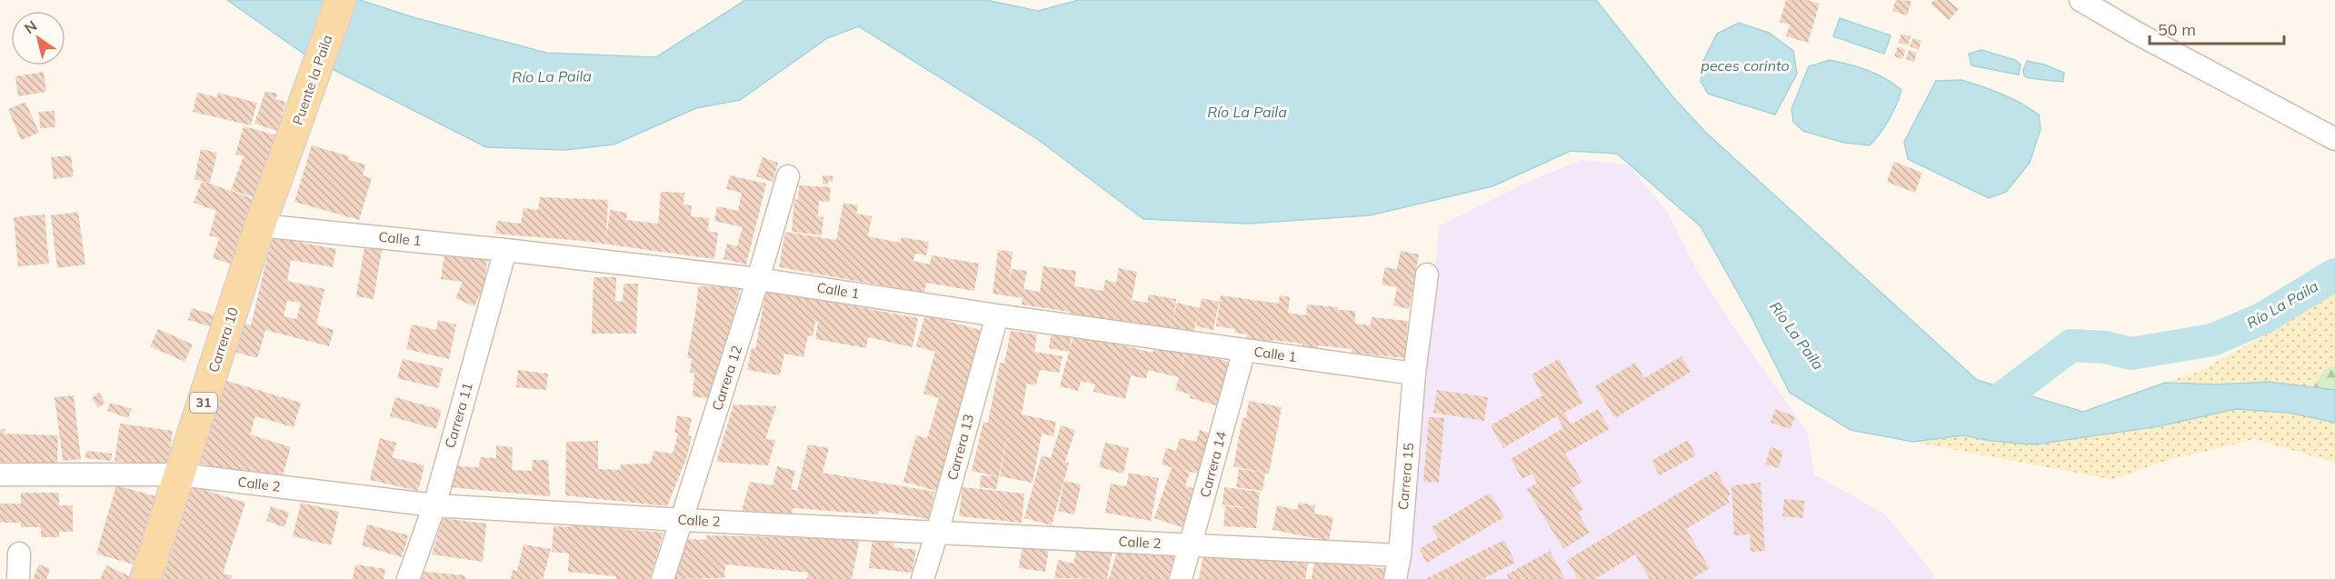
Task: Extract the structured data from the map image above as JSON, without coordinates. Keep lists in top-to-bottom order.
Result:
{
  "streets": {
    "main road": ["Puente la Paila", "Carrera 10", "31"],
    "street": [
      "Calle 1",
      "Carrera 12",
      "Carrera 11",
      "Carrera 13",
      "Carrera 14",
      "Carrera 15",
      "Calle 2"
    ]
  },
  "crossings": [
    ["Puente la Paila", "Calle 1"],
    ["Puente la Paila", "Carrera 10"],
    ["Calle 1", "Carrera 10"],
    ["Calle 1", "Carrera 12"],
    ["Calle 1", "Carrera 11"],
    ["Calle 1", "Carrera 13"],
    ["Calle 1", "Carrera 14"],
    ["Calle 1", "Carrera 15"],
    ["Carrera 10", "Calle 2"],
    ["Carrera 12", "Calle 2"],
    ["Carrera 11", "Calle 2"],
    ["Carrera 13", "Calle 2"],
    ["Carrera 14", "Calle 2"],
    ["Carrera 15", "Calle 2"]
  ],
  "water": ["peces corinto", "Río La Paila"],
  "scale_bar": "50 m",
  "north": "top left"
}
